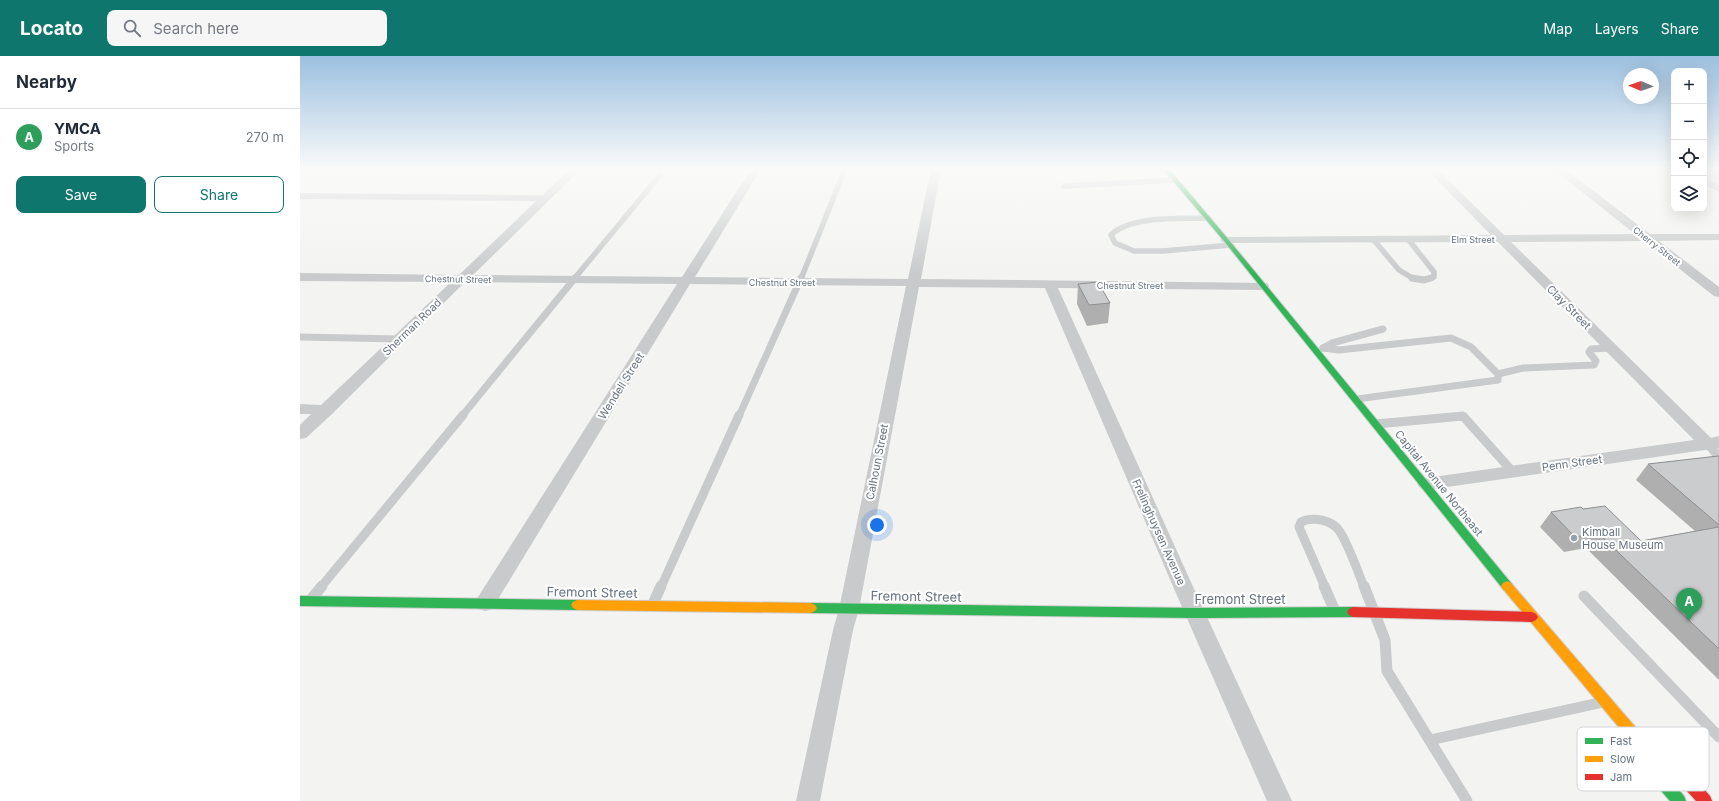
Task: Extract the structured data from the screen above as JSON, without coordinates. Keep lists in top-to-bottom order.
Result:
{
  "streets": {
    "main road": ["Capital Avenue Northeast", "Fremont Street"],
    "street": [
      "Elm Street",
      "Cherry Street",
      "Chestnut Street",
      "Clay Street",
      "Sherman Road",
      "Wendell Street",
      "Calhoun Street",
      "Penn Street",
      "Frelinghuysen Avenue"
    ]
  },
  "crossings": [
    ["Elm Street", "Cherry Street"],
    ["Elm Street", "Clay Street"],
    ["Elm Street", "Capital Avenue Northeast"],
    ["Chestnut Street", "Sherman Road"],
    ["Chestnut Street", "Wendell Street"],
    ["Chestnut Street", "Calhoun Street"],
    ["Chestnut Street", "Capital Avenue Northeast"],
    ["Chestnut Street", "Frelinghuysen Avenue"],
    ["Clay Street", "Penn Street"],
    ["Wendell Street", "Fremont Street"],
    ["Calhoun Street", "Fremont Street"],
    ["Penn Street", "Capital Avenue Northeast"],
    ["Capital Avenue Northeast", "Fremont Street"],
    ["Frelinghuysen Avenue", "Fremont Street"]
  ],
  "places": ["Kimball House Museum"],
  "legend": ["Fast", "Slow", "Jam"],
  "north": "left",
  "page": {
    "header": "Locato",
    "search": "Search here",
    "nav": ["Map", "Layers", "Share"],
    "heading": "Nearby",
    "map_buttons": ["+", "−"],
    "list": [
      {
        "mark": "A",
        "name": "YMCA",
        "note": "Sports",
        "value": "270 m"
      }
    ],
    "buttons": ["Save", "Share"],
    "pins": "A"
  }
}
